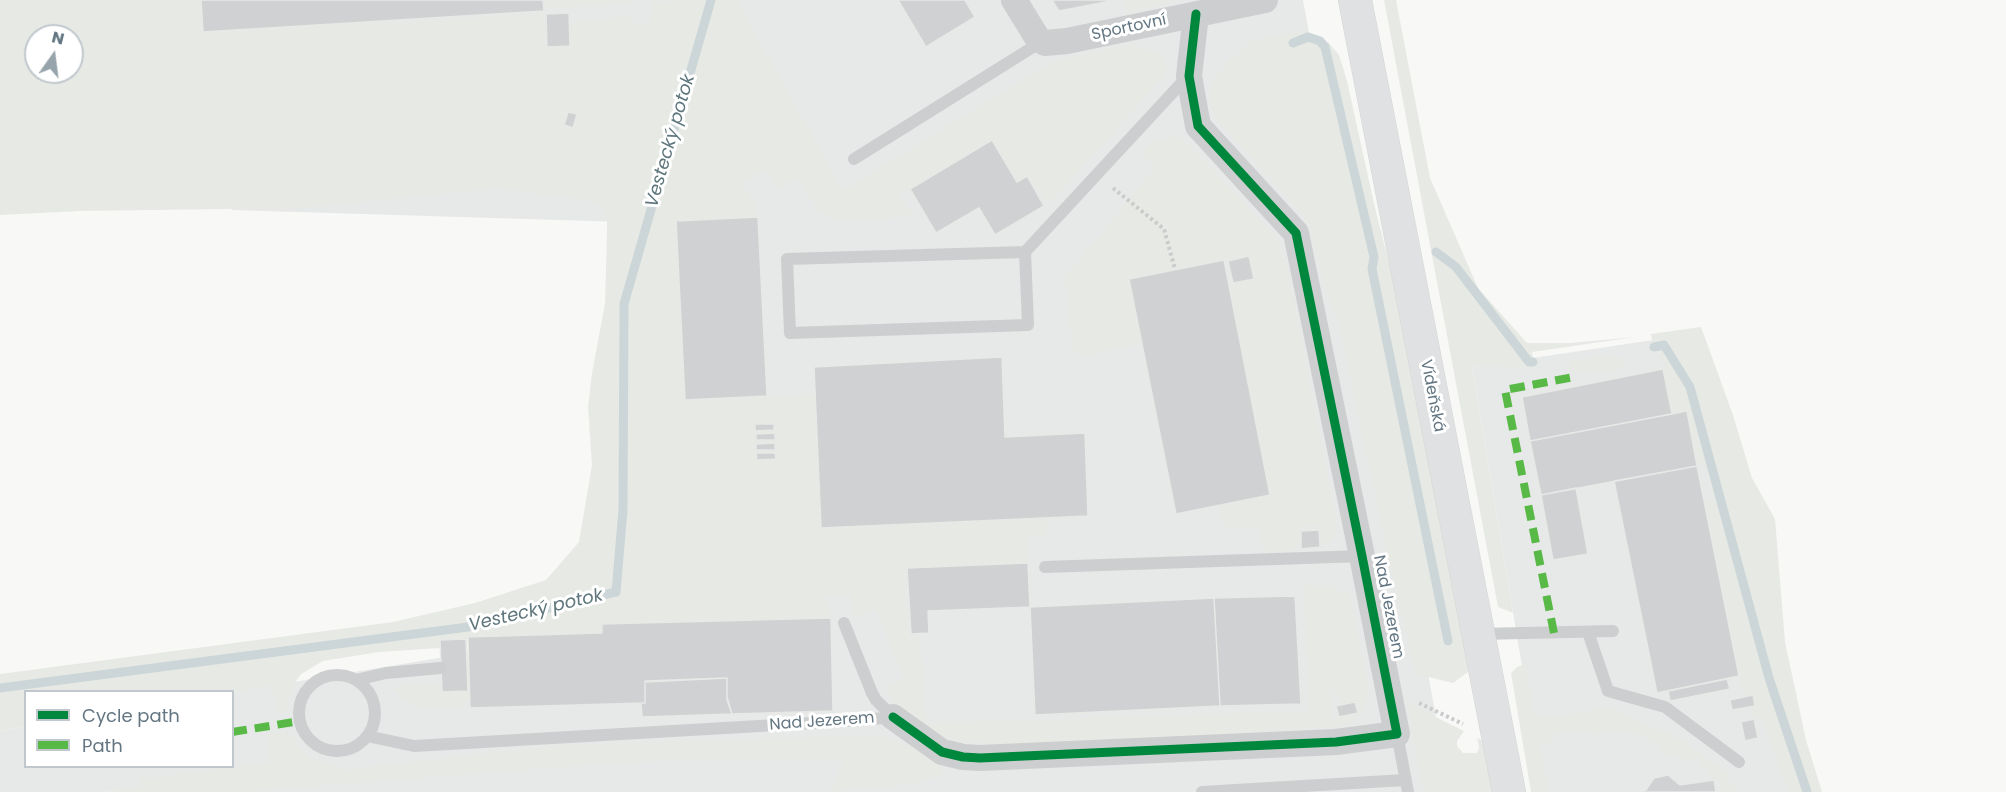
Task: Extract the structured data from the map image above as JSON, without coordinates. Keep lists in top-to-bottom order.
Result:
{
  "streets": {
    "main road": ["Vídeňská"],
    "street": ["Sportovní", "Nad Jezerem"]
  },
  "crossings": [
    ["Sportovní", "Nad Jezerem"]
  ],
  "water": ["Vestecký potok"],
  "legend": ["Cycle path", "Path"],
  "north": "top"
}
